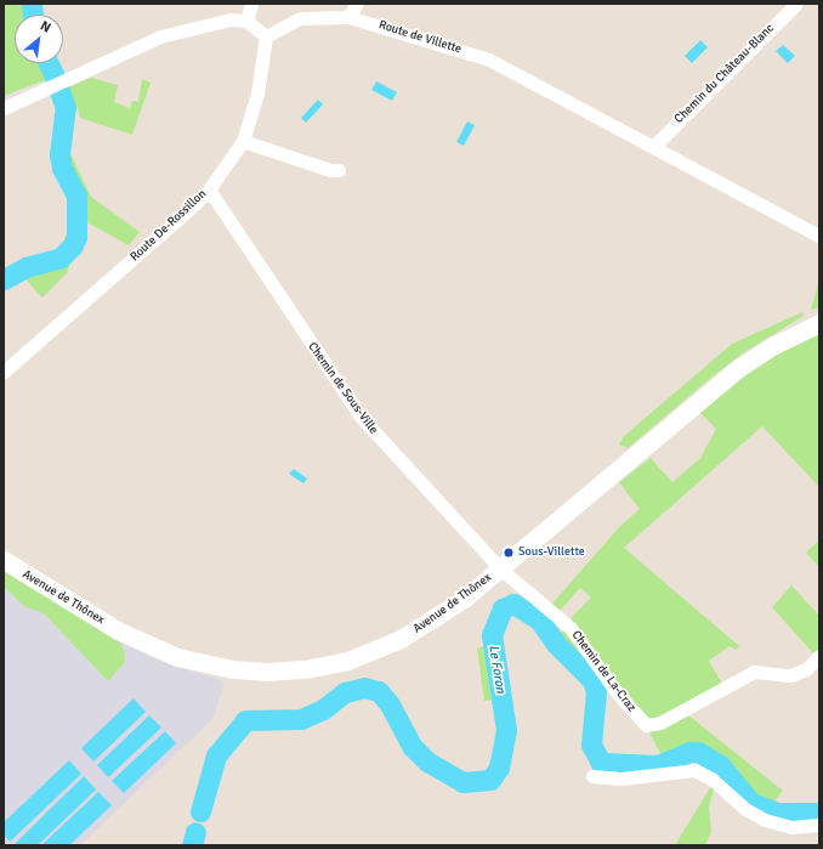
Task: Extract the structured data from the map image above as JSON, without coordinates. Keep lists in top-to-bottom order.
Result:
{
  "streets": {
    "main road": ["Avenue de Thônex"],
    "street": [
      "Route de Villette",
      "Chemin du Château-Blanc",
      "Route De-Rossillon",
      "Chemin de Sous-Ville",
      "Chemin de La-Craz"
    ]
  },
  "crossings": [
    ["Route de Villette", "Chemin du Château-Blanc"],
    ["Route de Villette", "Route De-Rossillon"],
    ["Route De-Rossillon", "Chemin de Sous-Ville"],
    ["Chemin de Sous-Ville", "Avenue de Thônex"],
    ["Chemin de Sous-Ville", "Chemin de La-Craz"],
    ["Avenue de Thônex", "Chemin de La-Craz"]
  ],
  "water": ["Le Foron"],
  "places": ["Sous-Villette"],
  "north": "top right"
}
